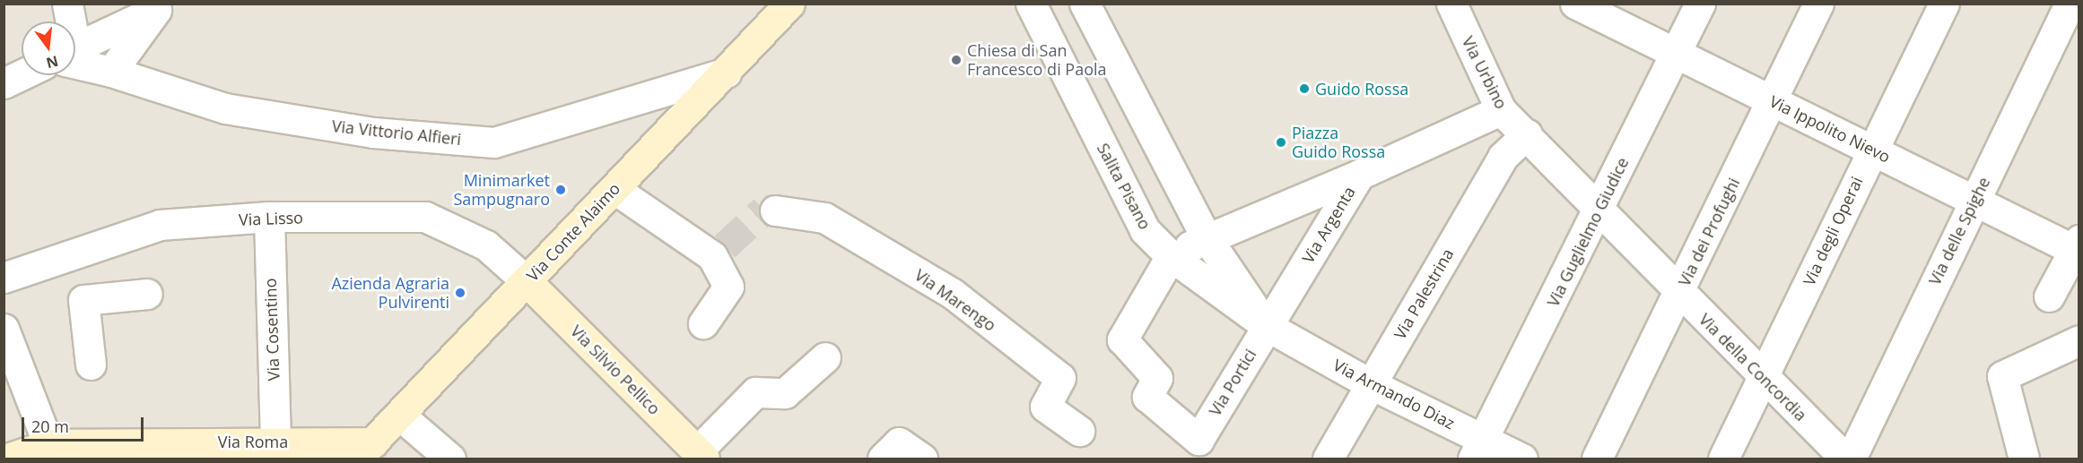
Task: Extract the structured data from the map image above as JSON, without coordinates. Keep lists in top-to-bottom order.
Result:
{
  "streets": {
    "main road": ["Via Conte Alaimo", "Via Silvio Pellico", "Via Roma"],
    "street": [
      "Via Urbino",
      "Via Ippolito Nievo",
      "Via Vittorio Alfieri",
      "Salita Pisano",
      "Via Lisso",
      "Via Argenta",
      "Via degli Operai",
      "Via delle Spighe",
      "Via Guglielmo Giudice",
      "Via dei Profughi",
      "Via Palestrina",
      "Via Marengo",
      "Via Cosentino",
      "Via della Concordia",
      "Via Portici",
      "Via Armando Diaz"
    ]
  },
  "crossings": [
    ["Via Urbino", "Via Argenta"],
    ["Via Urbino", "Via Palestrina"],
    ["Via Urbino", "Via della Concordia"],
    ["Via Ippolito Nievo", "Via degli Operai"],
    ["Via Ippolito Nievo", "Via delle Spighe"],
    ["Via Ippolito Nievo", "Via Guglielmo Giudice"],
    ["Via Ippolito Nievo", "Via dei Profughi"],
    ["Via Vittorio Alfieri", "Via Conte Alaimo"],
    ["Salita Pisano", "Via Argenta"],
    ["Salita Pisano", "Via Portici"],
    ["Salita Pisano", "Via Armando Diaz"],
    ["Via Lisso", "Via Conte Alaimo"],
    ["Via Lisso", "Via Cosentino"],
    ["Via Lisso", "Via Silvio Pellico"],
    ["Via Argenta", "Via Portici"],
    ["Via Argenta", "Via Armando Diaz"],
    ["Via degli Operai", "Via della Concordia"],
    ["Via Conte Alaimo", "Via Silvio Pellico"],
    ["Via Conte Alaimo", "Via Roma"],
    ["Via Guglielmo Giudice", "Via della Concordia"],
    ["Via Guglielmo Giudice", "Via Armando Diaz"],
    ["Via dei Profughi", "Via della Concordia"],
    ["Via Palestrina", "Via della Concordia"],
    ["Via Palestrina", "Via Armando Diaz"],
    ["Via Cosentino", "Via Roma"],
    ["Via Portici", "Via Armando Diaz"]
  ],
  "places": [
    "Chiesa di San Francesco di Paola",
    "Guido Rossa",
    "Piazza Guido Rossa",
    "Minimarket Sampugnaro",
    "Azienda Agraria Pulvirenti"
  ],
  "scale_bar": "20 m",
  "north": "bottom"
}
